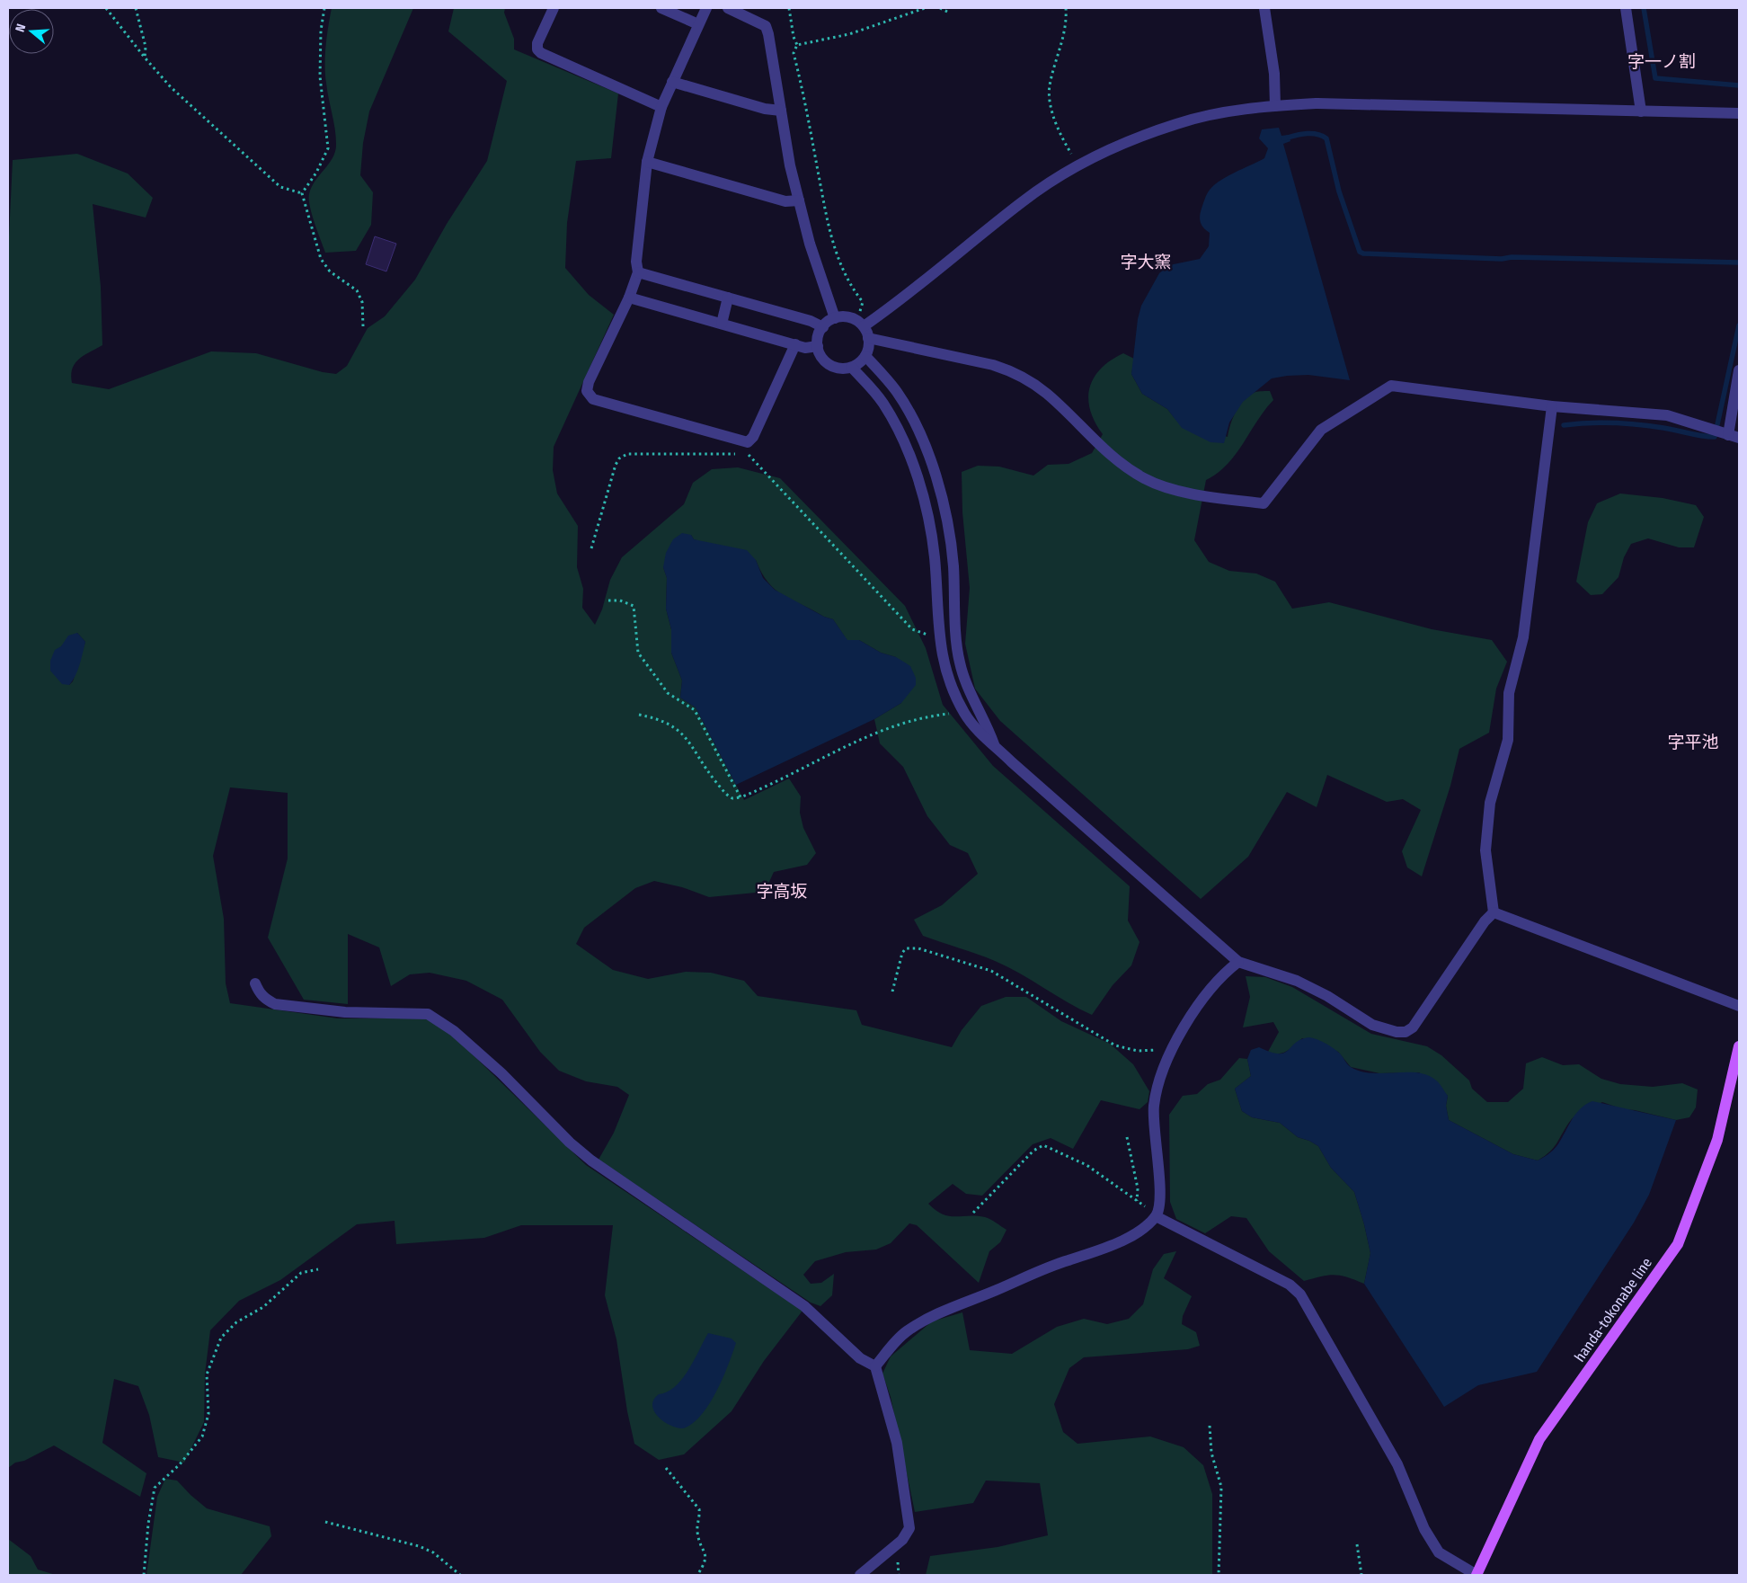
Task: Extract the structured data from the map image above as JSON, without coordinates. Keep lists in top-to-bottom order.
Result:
{
  "streets": {
    "main road": ["handa-tokonabe line"]
  },
  "districts": [
    "字一ノ割",
    "字大窯",
    "字平池",
    "字高坂"
  ],
  "north": "left"
}
